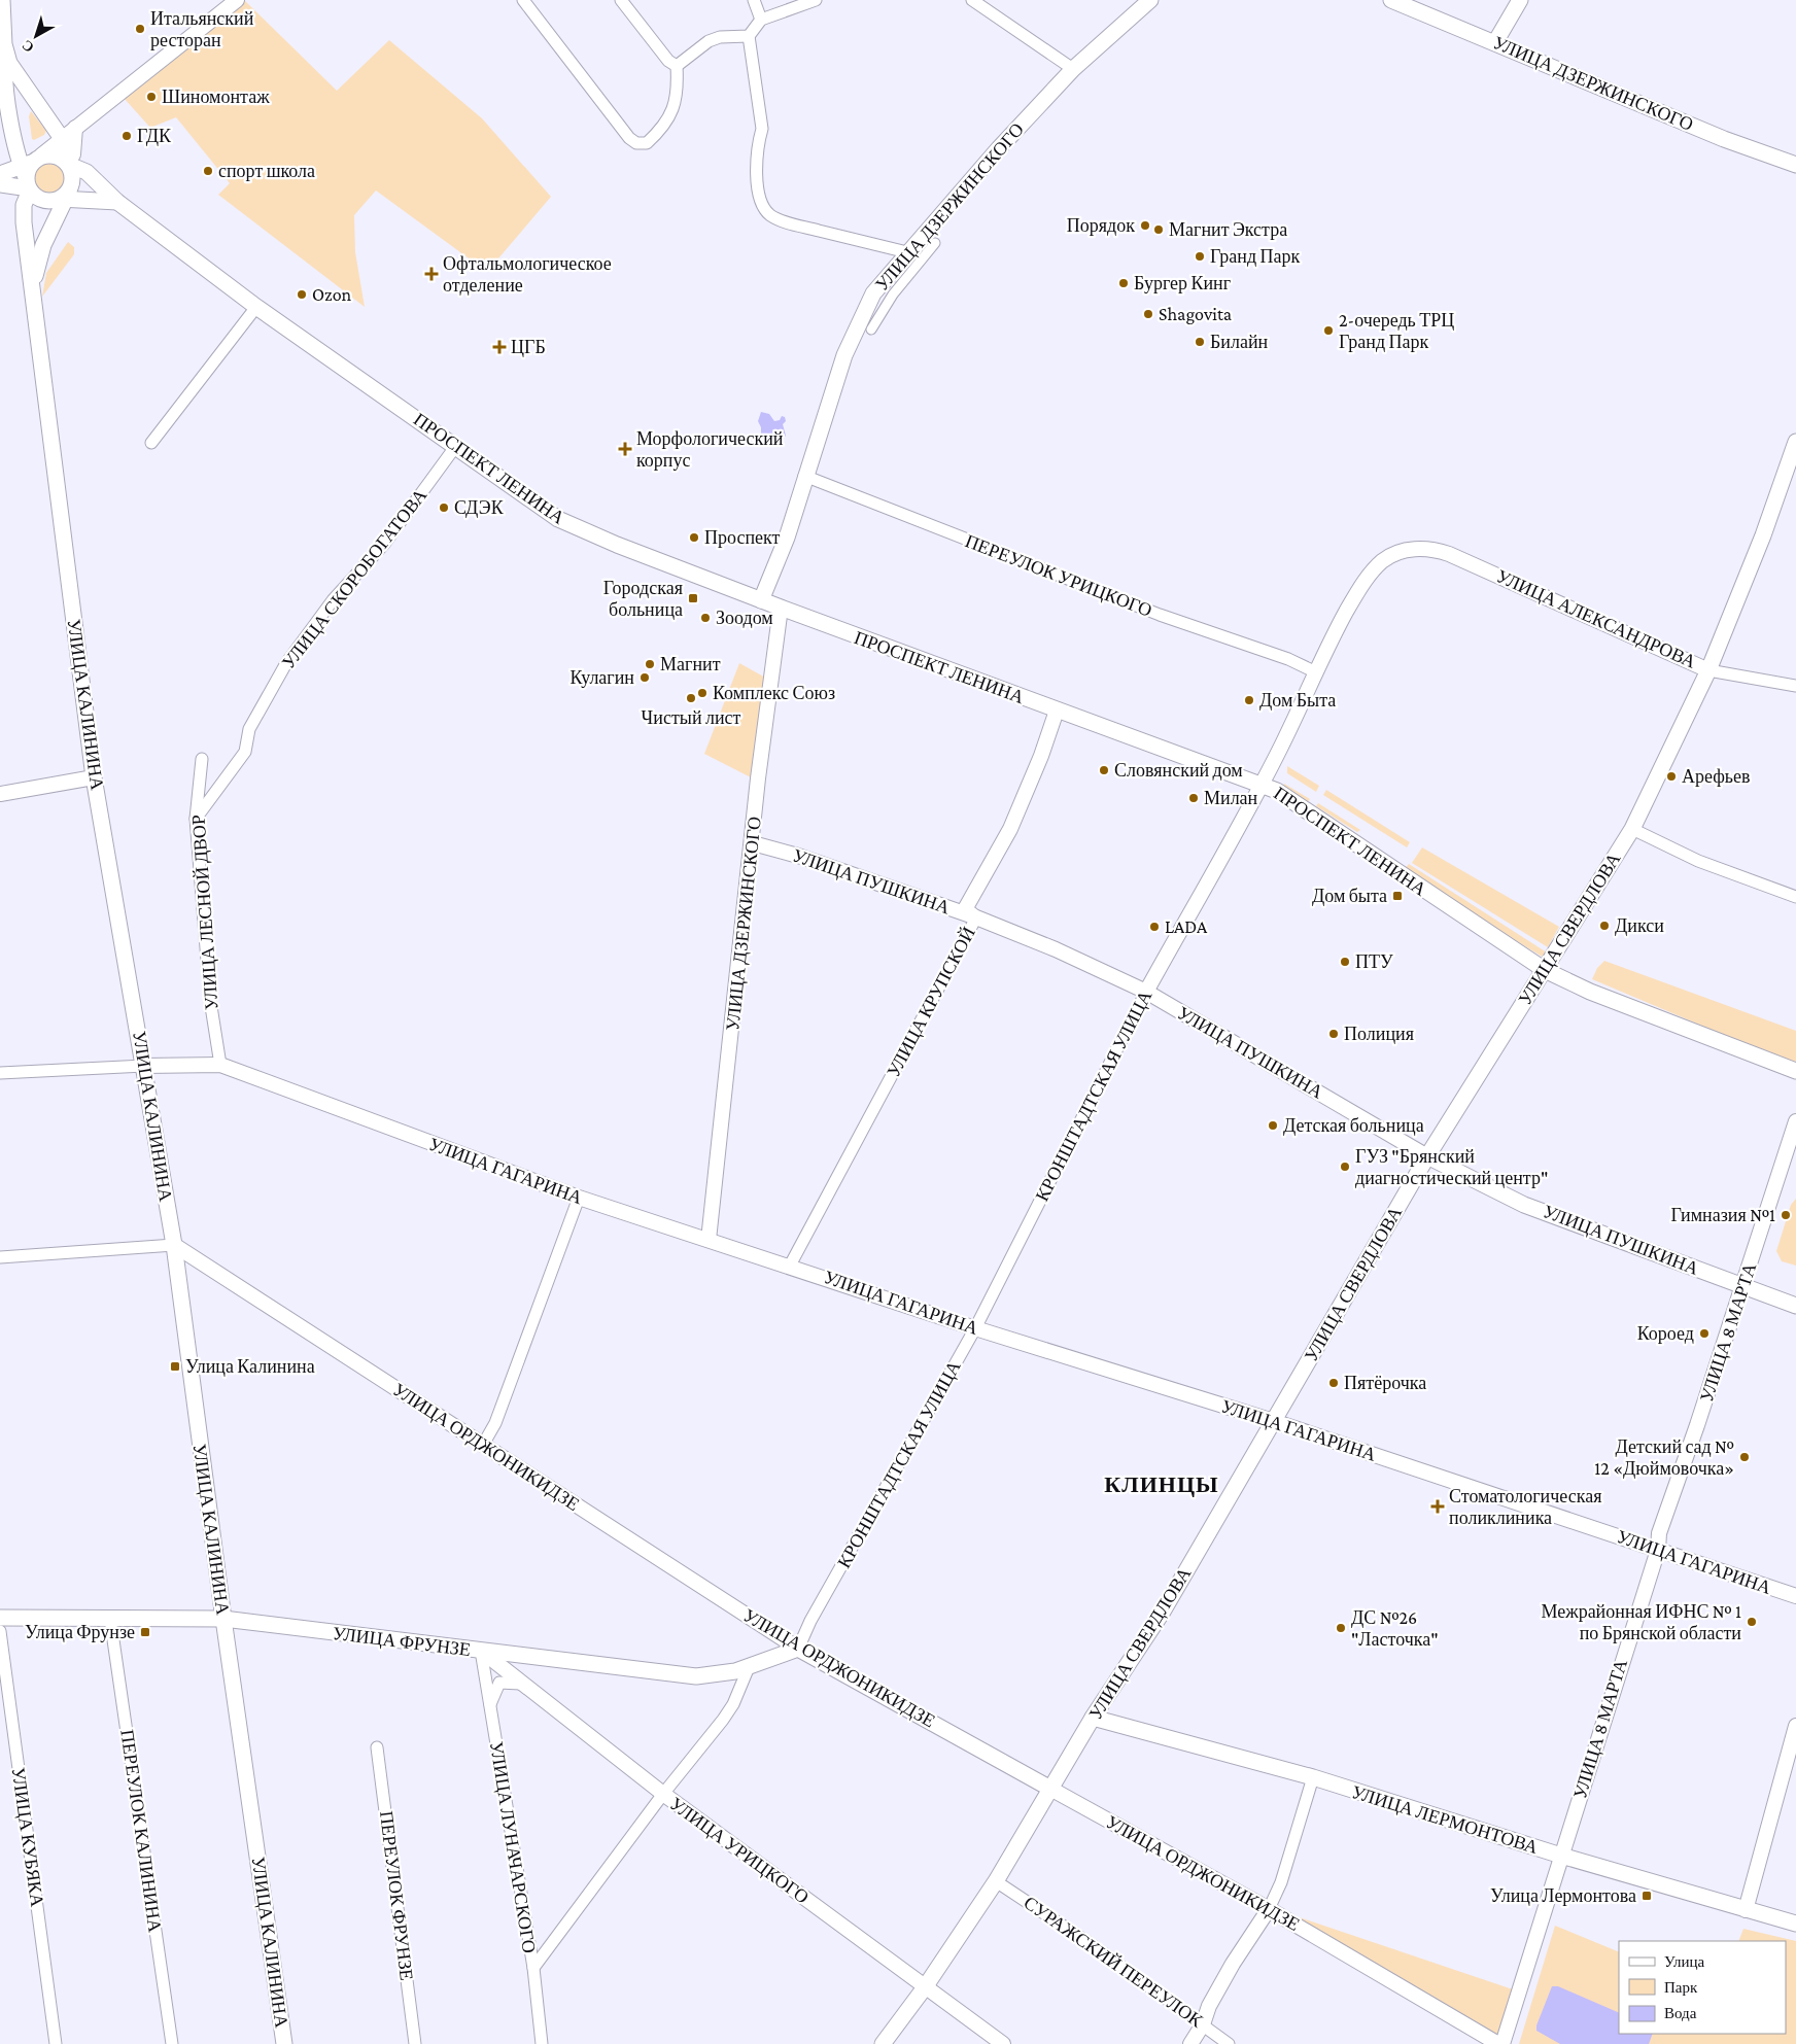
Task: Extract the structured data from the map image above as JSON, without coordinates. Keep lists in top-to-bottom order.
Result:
{
  "streets": {
    "main road": [
      "УЛИЦА ДЗЕРЖИНСКОГО",
      "ПРОСПЕКТ ЛЕНИНА",
      "УЛИЦА КАЛИНИНА",
      "УЛИЦА ПУШКИНА",
      "УЛИЦА СВЕРДЛОВА",
      "УЛИЦА ОРДЖОНИКИДЗЕ",
      "УЛИЦА ФРУНЗЕ",
      "УЛИЦА ЛЕРМОНТОВА"
    ],
    "street": [
      "ПЕРЕУЛОК УРИЦКОГО",
      "УЛИЦА СКОРОБОГАТОВА",
      "УЛИЦА АЛЕКСАНДРОВА",
      "УЛИЦА ЛЕСНОЙ ДВОР",
      "УЛИЦА КРУПСКОЙ",
      "КРОНШТАДТСКАЯ УЛИЦА",
      "УЛИЦА ГАГАРИНА",
      "УЛИЦА 8 МАРТА",
      "ПЕРЕУЛОК КАЛИНИНА",
      "УЛИЦА КУБЯКА",
      "УЛИЦА ЛУНАЧАРСКОГО",
      "УЛИЦА УРИЦКОГО",
      "ПЕРЕУЛОК ФРУНЗЕ",
      "СУРАЖСКИЙ ПЕРЕУЛОК"
    ]
  },
  "crossings": [
    ["УЛИЦА ДЗЕРЖИНСКОГО", "ПРОСПЕКТ ЛЕНИНА"],
    ["УЛИЦА ДЗЕРЖИНСКОГО", "ПЕРЕУЛОК УРИЦКОГО"],
    ["УЛИЦА ДЗЕРЖИНСКОГО", "УЛИЦА ПУШКИНА"],
    ["УЛИЦА ДЗЕРЖИНСКОГО", "УЛИЦА ГАГАРИНА"],
    ["ПРОСПЕКТ ЛЕНИНА", "УЛИЦА СКОРОБОГАТОВА"],
    ["ПРОСПЕКТ ЛЕНИНА", "УЛИЦА КАЛИНИНА"],
    ["ПРОСПЕКТ ЛЕНИНА", "УЛИЦА СВЕРДЛОВА"],
    ["ПРОСПЕКТ ЛЕНИНА", "УЛИЦА КРУПСКОЙ"],
    ["ПРОСПЕКТ ЛЕНИНА", "КРОНШТАДТСКАЯ УЛИЦА"],
    ["ПЕРЕУЛОК УРИЦКОГО", "КРОНШТАДТСКАЯ УЛИЦА"],
    ["УЛИЦА СКОРОБОГАТОВА", "УЛИЦА ЛЕСНОЙ ДВОР"],
    ["УЛИЦА АЛЕКСАНДРОВА", "УЛИЦА СВЕРДЛОВА"],
    ["УЛИЦА АЛЕКСАНДРОВА", "КРОНШТАДТСКАЯ УЛИЦА"],
    ["УЛИЦА КАЛИНИНА", "УЛИЦА ГАГАРИНА"],
    ["УЛИЦА КАЛИНИНА", "УЛИЦА ОРДЖОНИКИДЗЕ"],
    ["УЛИЦА КАЛИНИНА", "УЛИЦА ФРУНЗЕ"],
    ["УЛИЦА ПУШКИНА", "УЛИЦА СВЕРДЛОВА"],
    ["УЛИЦА ПУШКИНА", "УЛИЦА КРУПСКОЙ"],
    ["УЛИЦА ПУШКИНА", "КРОНШТАДТСКАЯ УЛИЦА"],
    ["УЛИЦА ПУШКИНА", "УЛИЦА 8 МАРТА"],
    ["УЛИЦА ЛЕСНОЙ ДВОР", "УЛИЦА ГАГАРИНА"],
    ["УЛИЦА СВЕРДЛОВА", "УЛИЦА ГАГАРИНА"],
    ["УЛИЦА СВЕРДЛОВА", "УЛИЦА ОРДЖОНИКИДЗЕ"],
    ["УЛИЦА СВЕРДЛОВА", "УЛИЦА ЛЕРМОНТОВА"],
    ["УЛИЦА СВЕРДЛОВА", "УЛИЦА УРИЦКОГО"],
    ["УЛИЦА СВЕРДЛОВА", "СУРАЖСКИЙ ПЕРЕУЛОК"],
    ["УЛИЦА КРУПСКОЙ", "УЛИЦА ГАГАРИНА"],
    ["КРОНШТАДТСКАЯ УЛИЦА", "УЛИЦА ГАГАРИНА"],
    ["КРОНШТАДТСКАЯ УЛИЦА", "УЛИЦА ОРДЖОНИКИДЗЕ"],
    ["КРОНШТАДТСКАЯ УЛИЦА", "УЛИЦА ФРУНЗЕ"],
    ["УЛИЦА ГАГАРИНА", "УЛИЦА 8 МАРТА"],
    ["УЛИЦА 8 МАРТА", "УЛИЦА ОРДЖОНИКИДЗЕ"],
    ["УЛИЦА 8 МАРТА", "УЛИЦА ЛЕРМОНТОВА"],
    ["УЛИЦА ОРДЖОНИКИДЗЕ", "УЛИЦА ФРУНЗЕ"],
    ["УЛИЦА ФРУНЗЕ", "ПЕРЕУЛОК КАЛИНИНА"],
    ["УЛИЦА ФРУНЗЕ", "УЛИЦА ЛУНАЧАРСКОГО"],
    ["УЛИЦА ФРУНЗЕ", "УЛИЦА УРИЦКОГО"],
    ["УЛИЦА ЛУНАЧАРСКОГО", "УЛИЦА УРИЦКОГО"]
  ],
  "districts": ["КЛИНЦЫ"],
  "places": {
    "other": [
      "Итальянский ресторан",
      "Шиномонтаж",
      "ГДК",
      "спорт школа",
      "Порядок",
      "Магнит Экстра",
      "Гранд Парк",
      "Бургер Кинг",
      "Ozon",
      "Shagovita",
      "2-очередь ТРЦ Гранд Парк",
      "Билайн",
      "СДЭК",
      "Проспект",
      "Зоодом",
      "Магнит",
      "Кулагин",
      "Комплекс Союз",
      "Чистый лист",
      "Дом Быта",
      "Словянский дом",
      "Арефьев",
      "Милан",
      "Дикси",
      "LADA",
      "ПТУ",
      "Полиция",
      "Детская больница",
      "ГУЗ \"Брянский диагностический центр\"",
      "Гимназия №1",
      "Короед",
      "Пятёрочка",
      "Детский сад № 12 «Дюймовочка»",
      "Межрайонная ИФНС № 1 по Брянской области",
      "ДС №26 \"Ласточка\""
    ],
    "health": [
      "Офтальмологическое отделение",
      "ЦГБ",
      "Морфологический корпус",
      "Стоматологическая поликлиника"
    ],
    "transit": [
      "Городская больница",
      "Дом быта",
      "Улица Калинина",
      "Улица Фрунзе",
      "Улица Лермонтова"
    ]
  },
  "legend": ["Улица", "Парк", "Вода"],
  "north": "bottom left"
}
